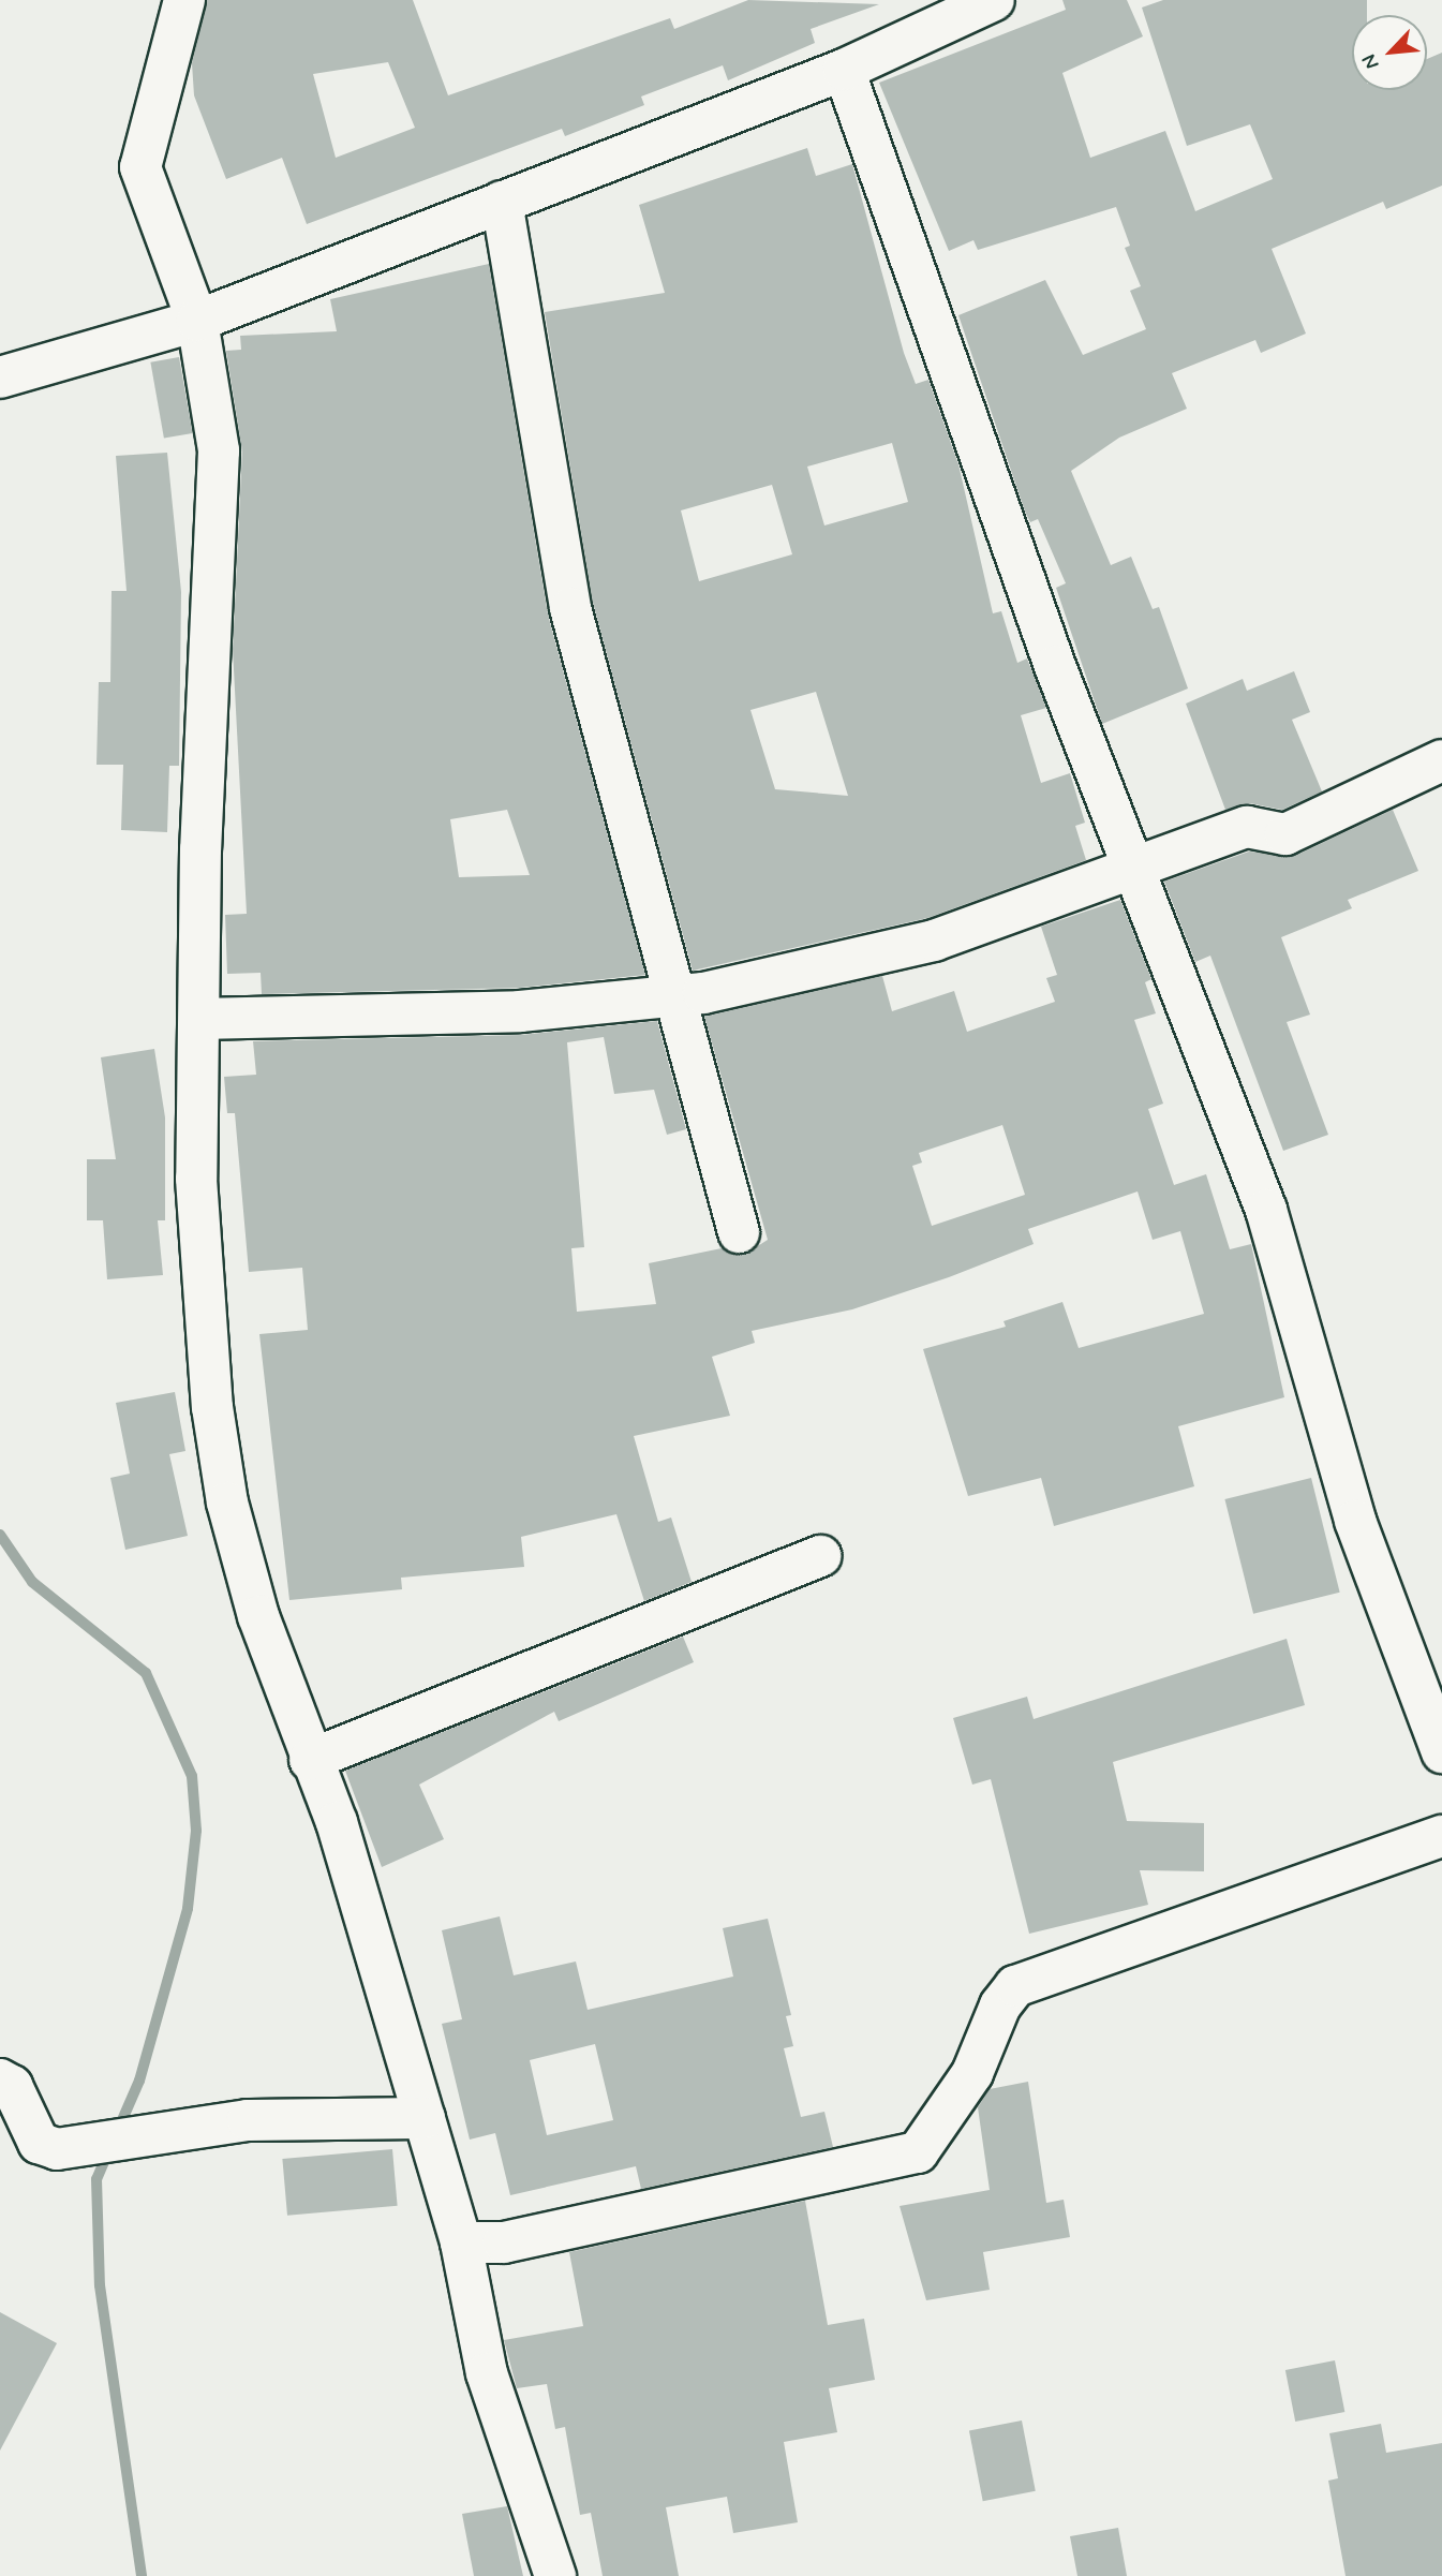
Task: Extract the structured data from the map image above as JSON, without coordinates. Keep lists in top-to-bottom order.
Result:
{
  "north": "bottom left"
}
